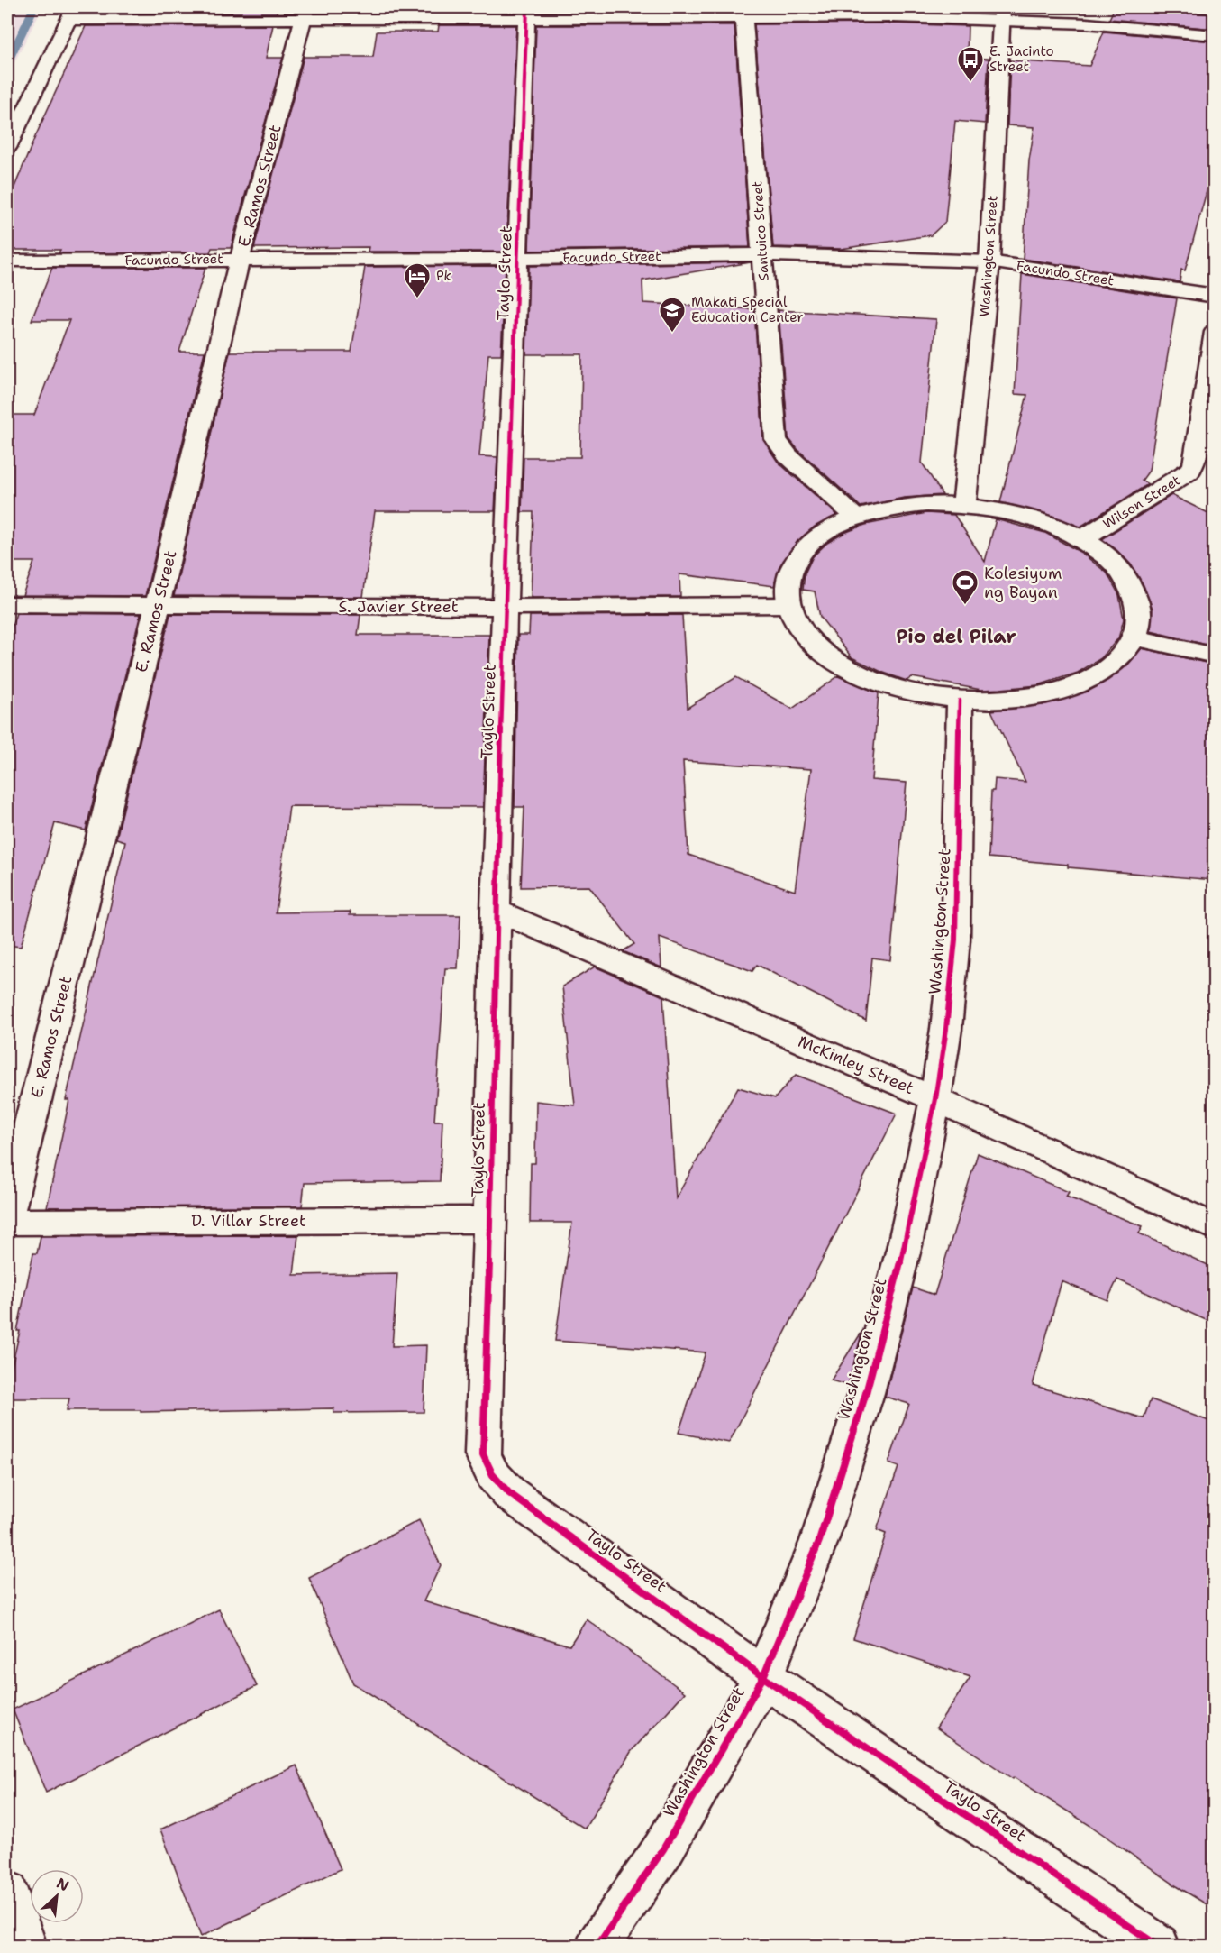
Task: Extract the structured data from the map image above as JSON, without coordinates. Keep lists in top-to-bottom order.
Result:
{
  "streets": {
    "street": [
      "E. Ramos Street",
      "Santuico Street",
      "Washington Street",
      "Facundo Street",
      "Taylo Street",
      "Wilson Street",
      "S. Javier Street",
      "McKinley Street",
      "D. Villar Street"
    ]
  },
  "crossings": [
    ["E. Ramos Street", "Facundo Street"],
    ["E. Ramos Street", "S. Javier Street"],
    ["Santuico Street", "Facundo Street"],
    ["Washington Street", "Facundo Street"],
    ["Washington Street", "Taylo Street"],
    ["Washington Street", "McKinley Street"],
    ["Facundo Street", "Taylo Street"],
    ["Taylo Street", "S. Javier Street"],
    ["Taylo Street", "McKinley Street"],
    ["Taylo Street", "D. Villar Street"]
  ],
  "districts": ["Pio del Pilar"],
  "places": {
    "bus stop": ["E. Jacinto Street"],
    "hotel": ["Pk"],
    "school or university": ["Makati Special Education Center"],
    "sports": ["Kolesiyum ng Bayan"]
  },
  "north": "top right"
}
